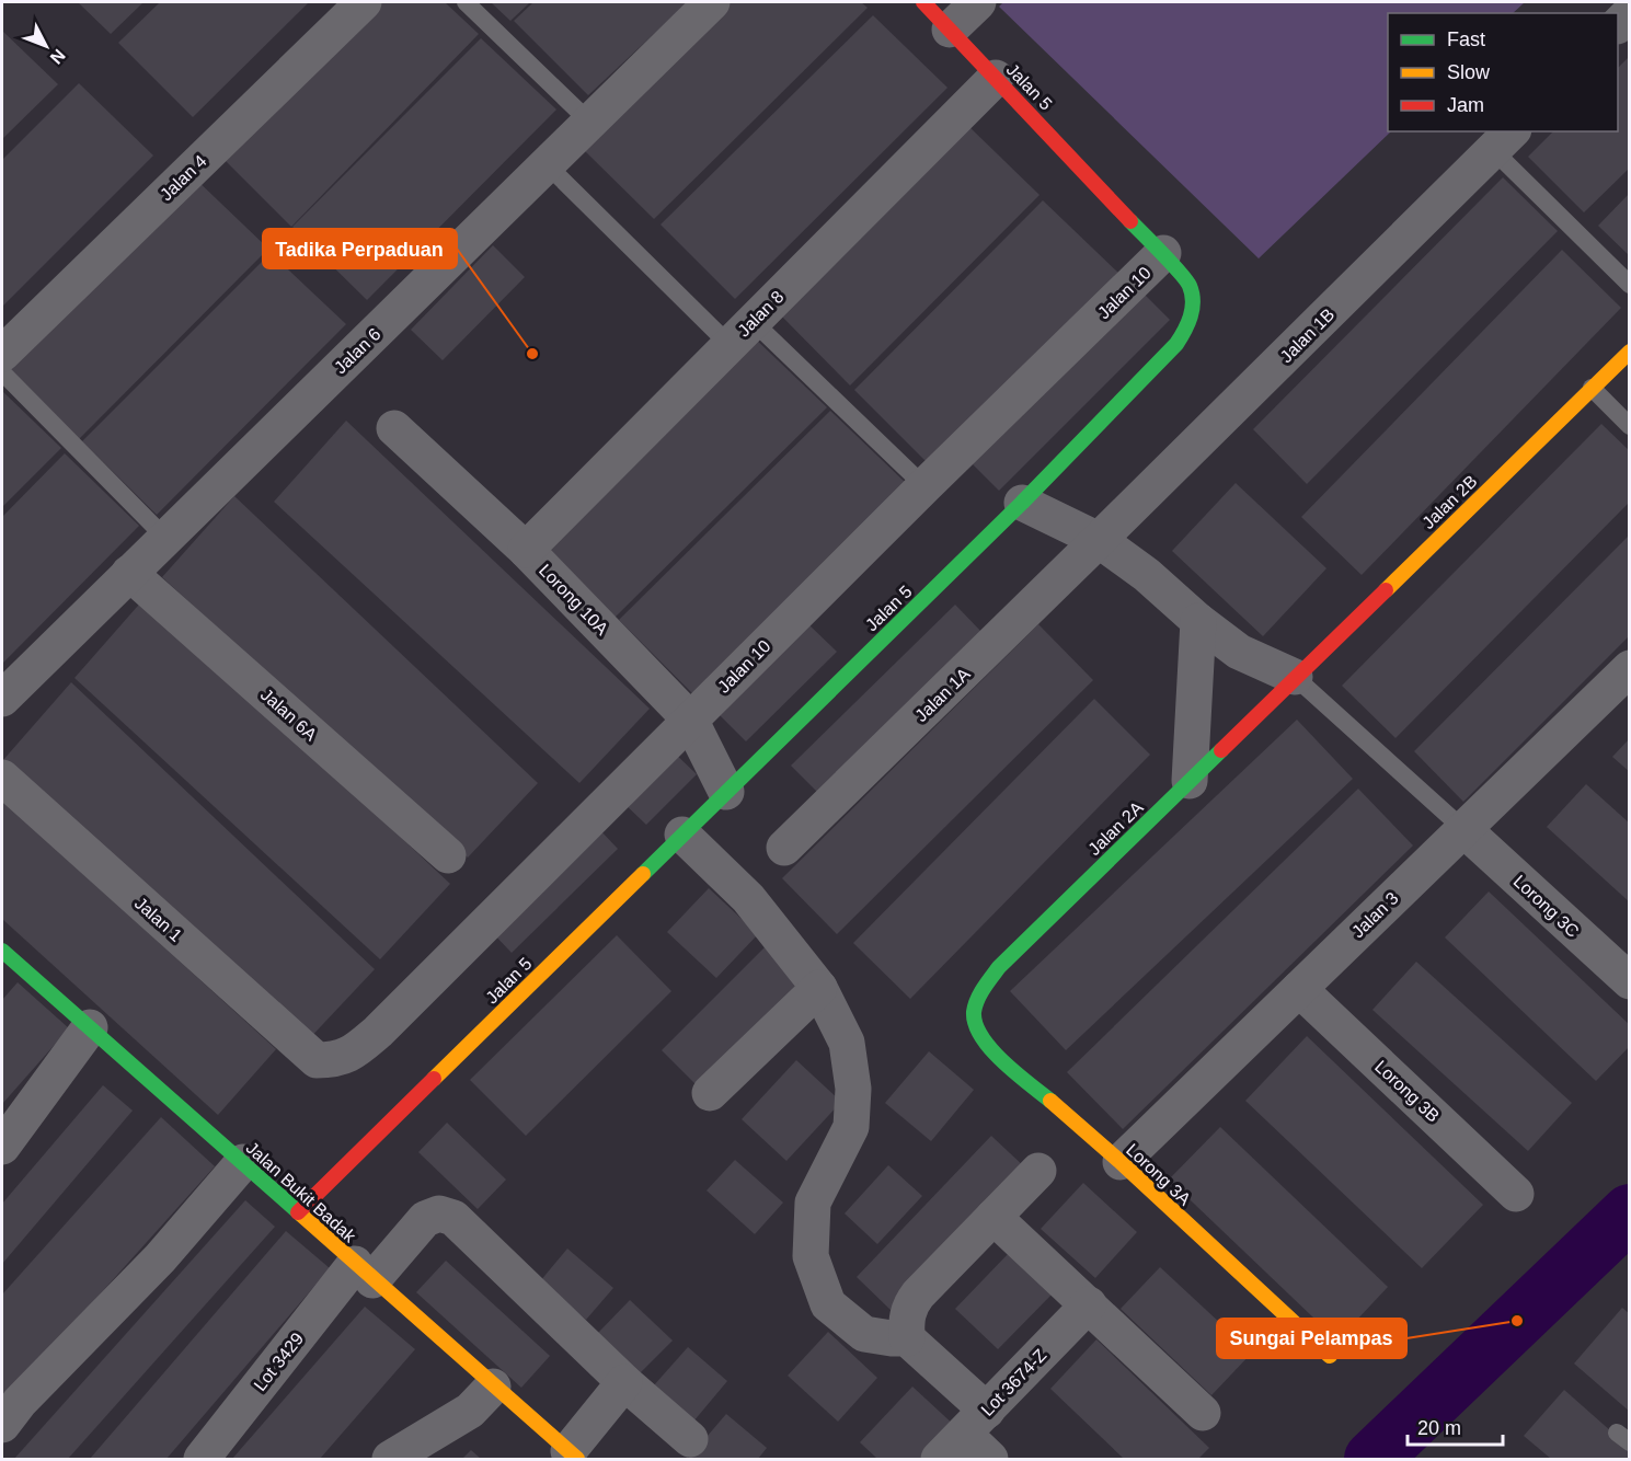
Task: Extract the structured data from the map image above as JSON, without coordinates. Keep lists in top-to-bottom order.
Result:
{
  "streets": {
    "street": [
      "Jalan 5",
      "Jalan 4",
      "Jalan 10",
      "Jalan 8",
      "Jalan 1B",
      "Jalan 6",
      "Jalan 2B",
      "Lorong 10A",
      "Jalan 1A",
      "Jalan 6A",
      "Jalan 2A",
      "Lorong 3C",
      "Jalan 3",
      "Jalan 1",
      "Lorong 3B",
      "Lorong 3A",
      "Jalan Bukit Badak",
      "Lot 3429",
      "Lot 3674-Z"
    ]
  },
  "crossings": [
    ["Jalan 5", "Jalan 10"],
    ["Jalan 5", "Jalan 8"],
    ["Jalan 5", "Lorong 10A"],
    ["Jalan 5", "Jalan Bukit Badak"],
    ["Jalan 10", "Lorong 10A"],
    ["Jalan 10", "Jalan 1"],
    ["Jalan 8", "Lorong 10A"],
    ["Jalan 1B", "Jalan 1A"],
    ["Jalan 6", "Jalan 6A"],
    ["Jalan 2B", "Jalan 2A"],
    ["Jalan 2A", "Lorong 3A"],
    ["Lorong 3C", "Jalan 3"],
    ["Jalan 3", "Lorong 3B"],
    ["Jalan 3", "Lorong 3A"],
    ["Jalan Bukit Badak", "Lot 3429"]
  ],
  "places": ["Tadika Perpaduan", "Sungai Pelampas"],
  "legend": ["Fast", "Slow", "Jam"],
  "scale_bar": "20 m",
  "north": "bottom right"
}
